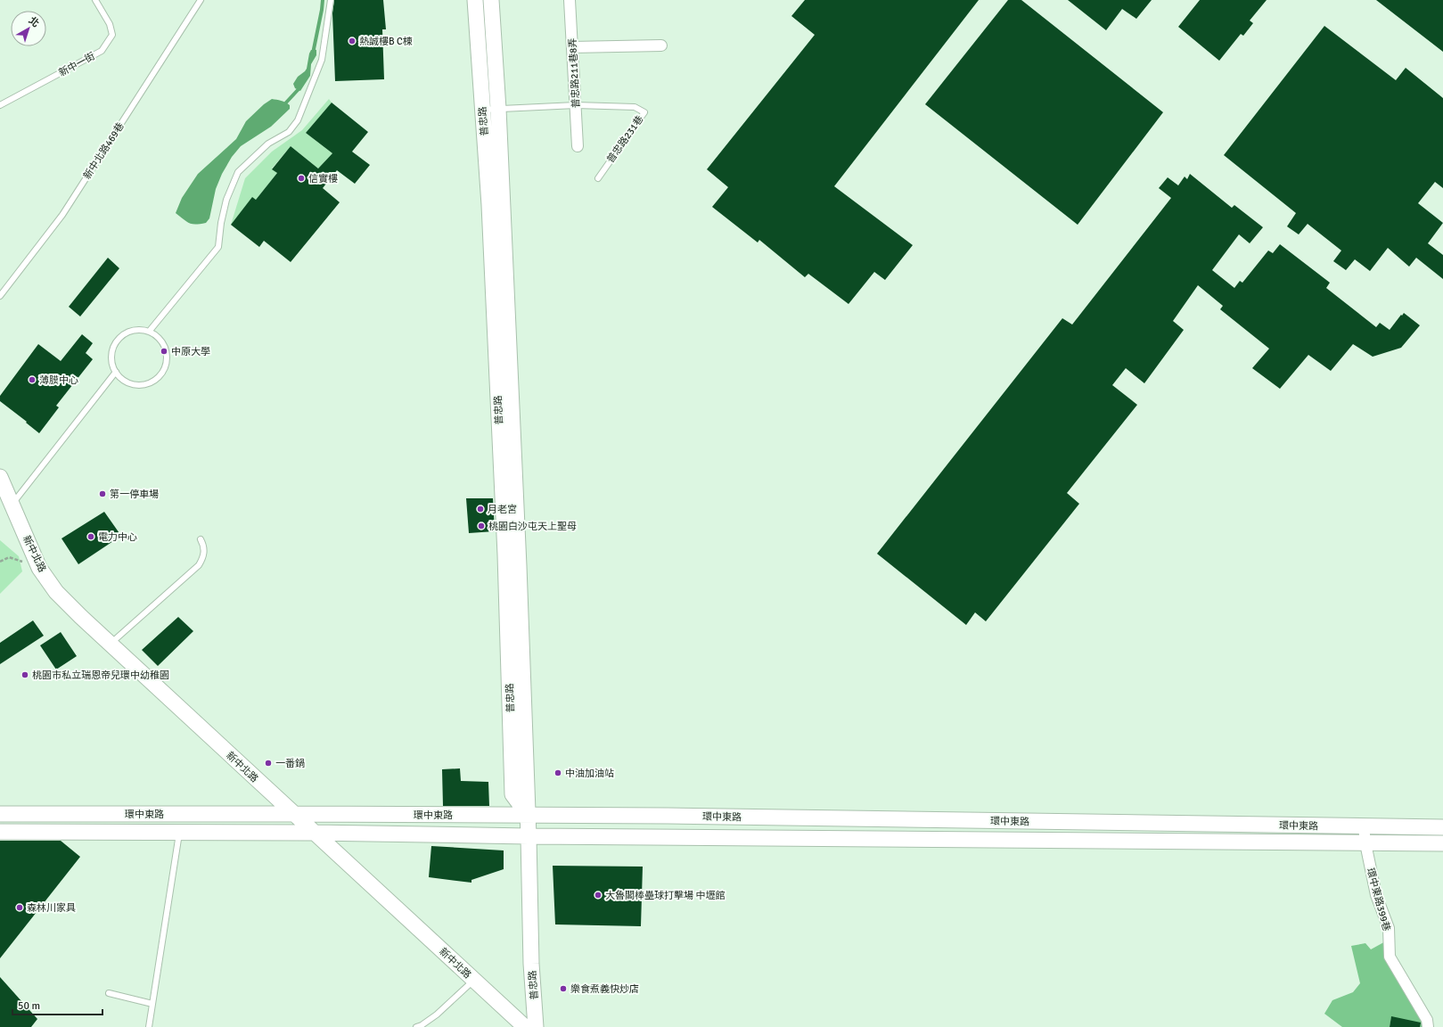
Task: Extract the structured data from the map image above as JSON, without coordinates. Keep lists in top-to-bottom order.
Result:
{
  "streets": {
    "street": [
      "普忠路211巷8弄",
      "普忠路",
      "新中北路",
      "環中東路",
      "環中東路399巷"
    ],
    "lane": ["新中一街", "普忠路231巷", "新中北路469巷"]
  },
  "crossings": [
    ["普忠路211巷8弄", "普忠路231巷"],
    ["普忠路", "普忠路231巷"],
    ["普忠路", "環中東路"],
    ["新中北路", "環中東路"],
    ["環中東路", "環中東路399巷"]
  ],
  "places": [
    "熱誠樓B C棟",
    "信實樓",
    "中原大學",
    "薄膜中心",
    "第一停車場",
    "月老宮",
    "桃園白沙屯天上聖母",
    "電力中心",
    "桃園市私立瑞恩帝兒環中幼稚園",
    "一番鍋",
    "中油加油站",
    "大魯閣棒壘球打擊場 中壢館",
    "森林川家具",
    "樂食煮義快炒店"
  ],
  "scale_bar": "50 m",
  "north": "top right"
}
